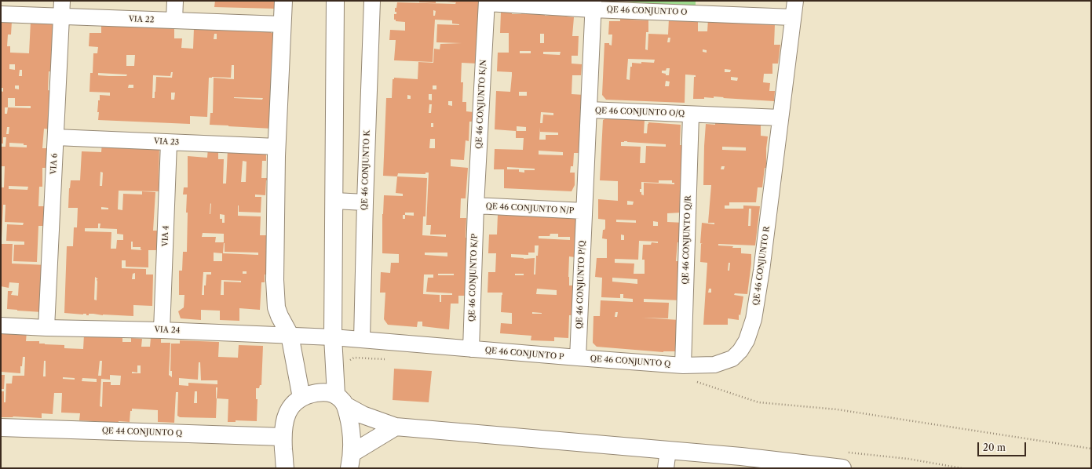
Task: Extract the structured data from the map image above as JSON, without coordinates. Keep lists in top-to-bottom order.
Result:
{
  "streets": {
    "street": [
      "QE 46 CONJUNTO O",
      "VIA 22",
      "QE 46 CONJUNTO K/N",
      "QE 46 CONJUNTO O/Q",
      "VIA 23",
      "VIA 6",
      "QE 46 CONJUNTO K",
      "QE 46 CONJUNTO N/P",
      "VIA 4",
      "QE 46 CONJUNTO Q/R",
      "QE 46 CONJUNTO R",
      "QE 46 CONJUNTO K/P",
      "QE 46 CONJUNTO P/Q",
      "VIA 24",
      "QE 46 CONJUNTO P",
      "QE 46 CONJUNTO Q",
      "QE 44 CONJUNTO Q"
    ]
  },
  "crossings": [
    ["QE 46 CONJUNTO O", "QE 46 CONJUNTO K/N"],
    ["QE 46 CONJUNTO O", "QE 46 CONJUNTO P/Q"],
    ["VIA 22", "VIA 6"],
    ["QE 46 CONJUNTO K/N", "QE 46 CONJUNTO N/P"],
    ["QE 46 CONJUNTO K/N", "QE 46 CONJUNTO K/P"],
    ["QE 46 CONJUNTO O/Q", "QE 46 CONJUNTO Q/R"],
    ["QE 46 CONJUNTO O/Q", "QE 46 CONJUNTO R"],
    ["QE 46 CONJUNTO O/Q", "QE 46 CONJUNTO P/Q"],
    ["VIA 23", "VIA 6"],
    ["VIA 23", "VIA 4"],
    ["VIA 6", "VIA 24"],
    ["QE 46 CONJUNTO N/P", "QE 46 CONJUNTO K/P"],
    ["QE 46 CONJUNTO N/P", "QE 46 CONJUNTO P/Q"],
    ["VIA 4", "VIA 24"],
    ["QE 46 CONJUNTO Q/R", "QE 46 CONJUNTO R"],
    ["QE 46 CONJUNTO Q/R", "QE 46 CONJUNTO Q"],
    ["QE 46 CONJUNTO R", "QE 46 CONJUNTO Q"],
    ["QE 46 CONJUNTO K/P", "QE 46 CONJUNTO P"],
    ["QE 46 CONJUNTO P/Q", "QE 46 CONJUNTO P"],
    ["QE 46 CONJUNTO P/Q", "QE 46 CONJUNTO Q"],
    ["QE 46 CONJUNTO P", "QE 46 CONJUNTO Q"]
  ],
  "scale_bar": "20 m"
}
